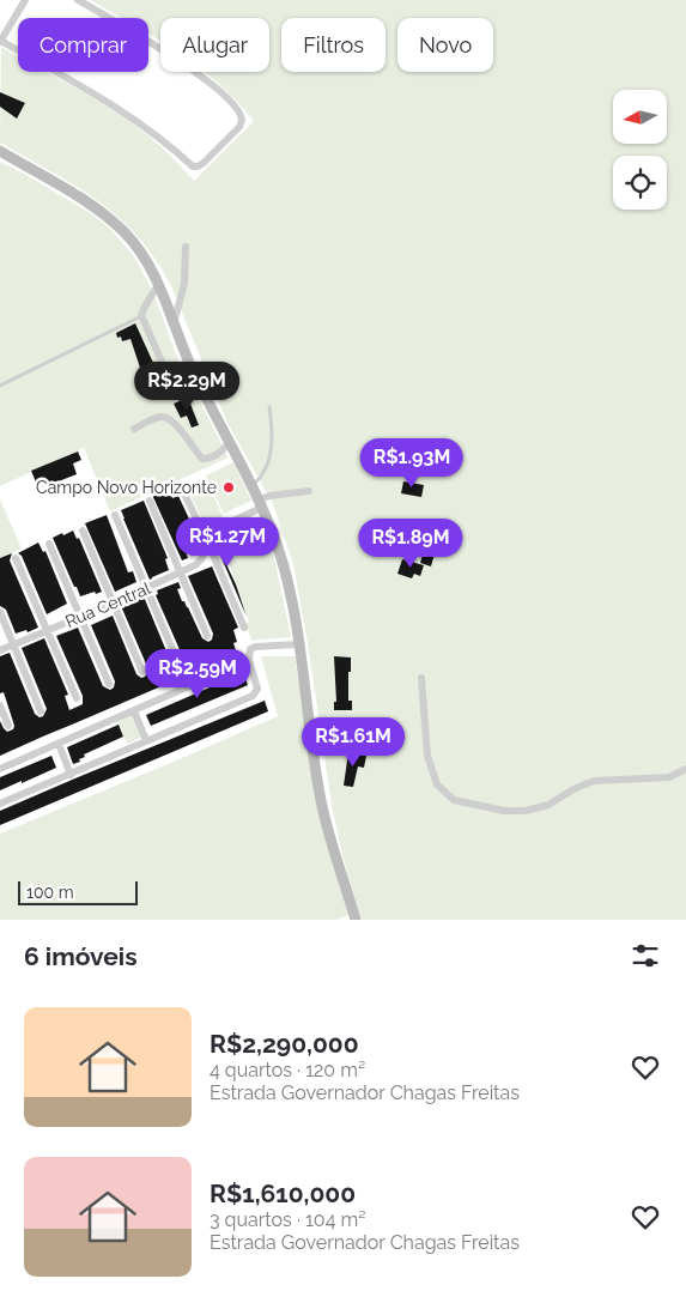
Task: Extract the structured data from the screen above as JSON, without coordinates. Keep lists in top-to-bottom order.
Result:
{
  "streets": {
    "street": ["Rua Central"]
  },
  "places": ["Campo Novo Horizonte"],
  "scale_bar": "100 m",
  "north": "left",
  "page": {
    "chip": [
      "Comprar",
      "Alugar",
      "Filtros",
      "Novo"
    ],
    "price": [
      "R$2.29M",
      "R$1.93M",
      "R$1.27M",
      "R$1.89M",
      "R$2.59M",
      "R$1.61M"
    ],
    "scale": "100 m",
    "heading": "6 imóveis",
    "list": [
      {
        "name": "R$2,290,000",
        "note": "4 quartos · 120 m² · Estrada Governador Chagas Freitas"
      },
      {
        "name": "R$1,610,000",
        "note": "3 quartos · 104 m² · Estrada Governador Chagas Freitas"
      }
    ]
  }
}
